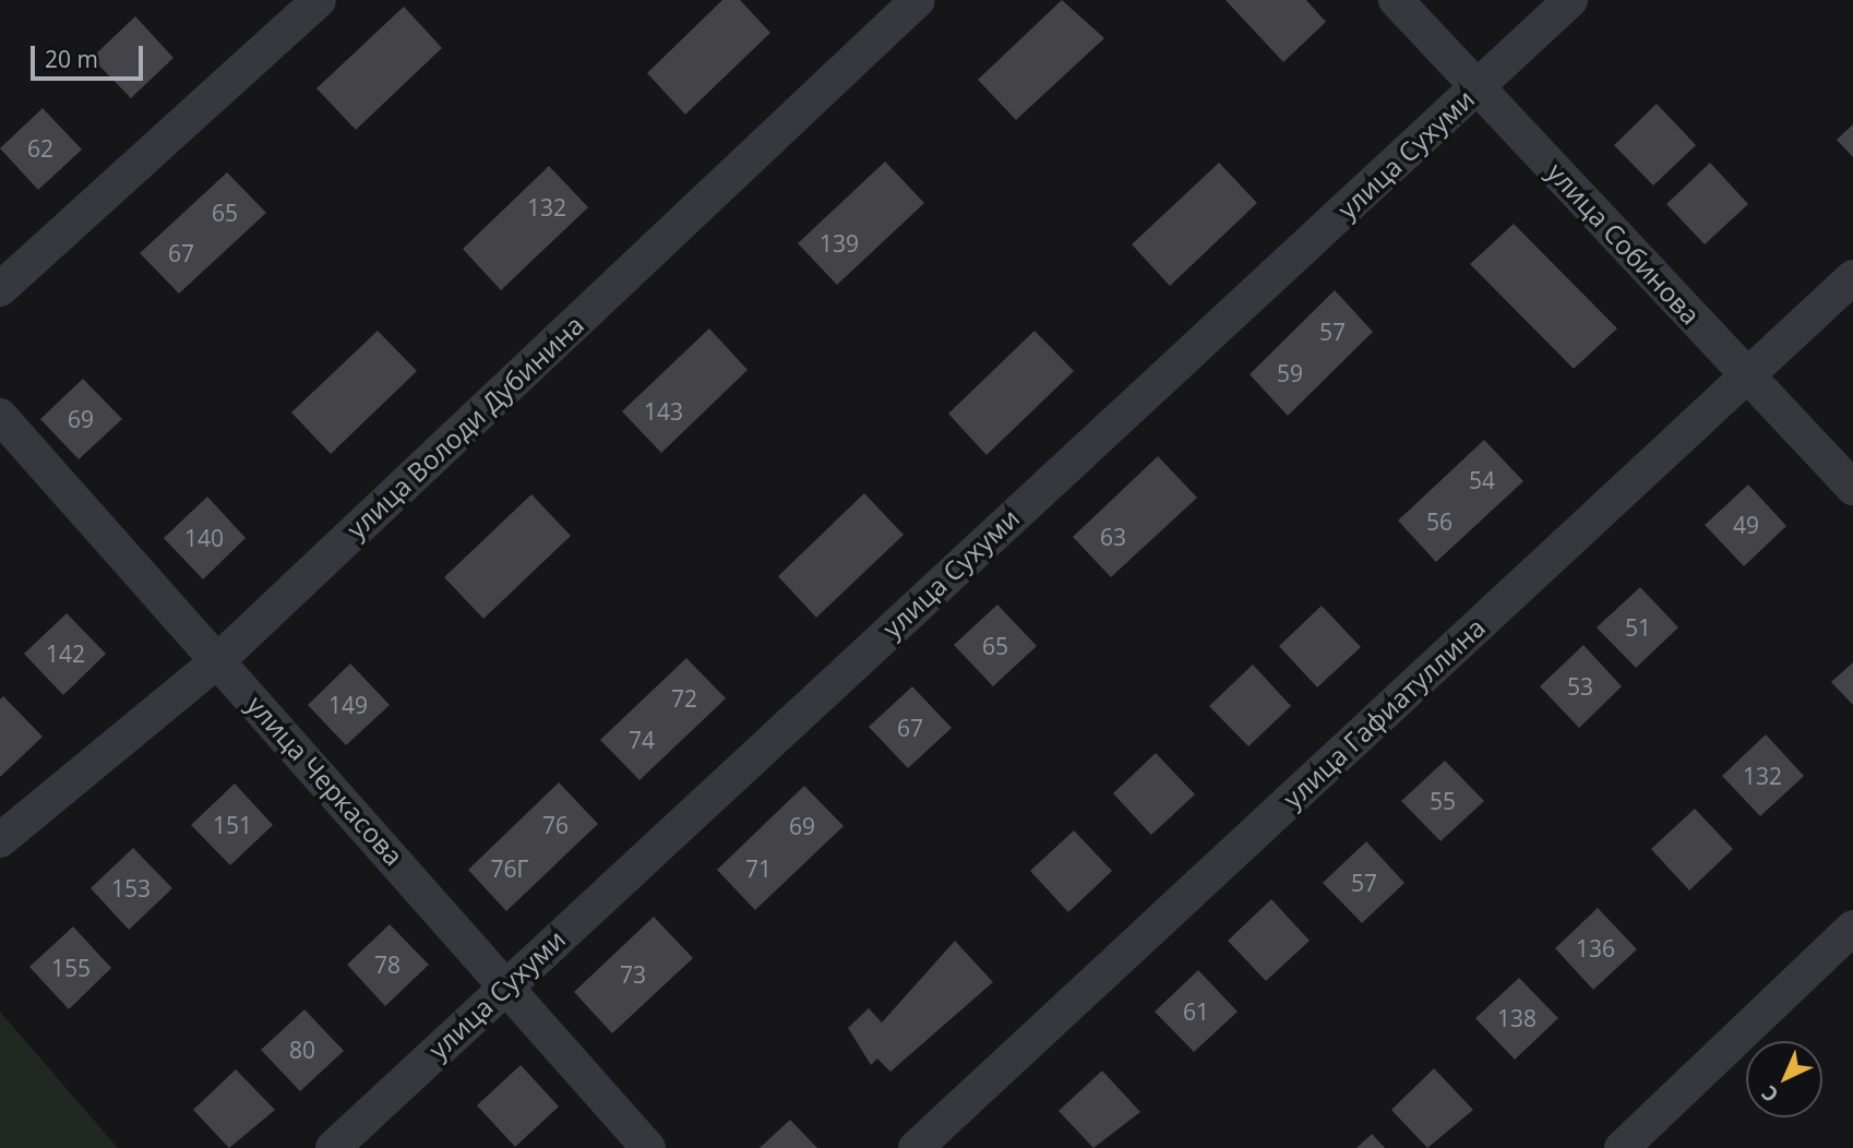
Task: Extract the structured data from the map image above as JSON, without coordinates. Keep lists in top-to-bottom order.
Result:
{
  "streets": {
    "street": [
      "улица Сухуми",
      "улица Собинова",
      "улица Володи Дубинина",
      "улица Гафиатуллина",
      "улица Черкасова"
    ]
  },
  "crossings": [
    ["улица Сухуми", "улица Собинова"],
    ["улица Сухуми", "улица Черкасова"],
    ["улица Собинова", "улица Гафиатуллина"],
    ["улица Володи Дубинина", "улица Черкасова"]
  ],
  "house_numbers": [
    "62",
    "132",
    "65",
    "139",
    "67",
    "57",
    "59",
    "143",
    "69",
    "54",
    "56",
    "49",
    "63",
    "140",
    "51",
    "65",
    "142",
    "53",
    "72",
    "149",
    "67",
    "74",
    "132",
    "55",
    "151",
    "76",
    "69",
    "76Г",
    "71",
    "57",
    "153",
    "136",
    "78",
    "155",
    "73",
    "61",
    "138",
    "80"
  ],
  "scale_bar": "20 m",
  "north": "bottom left"
}
